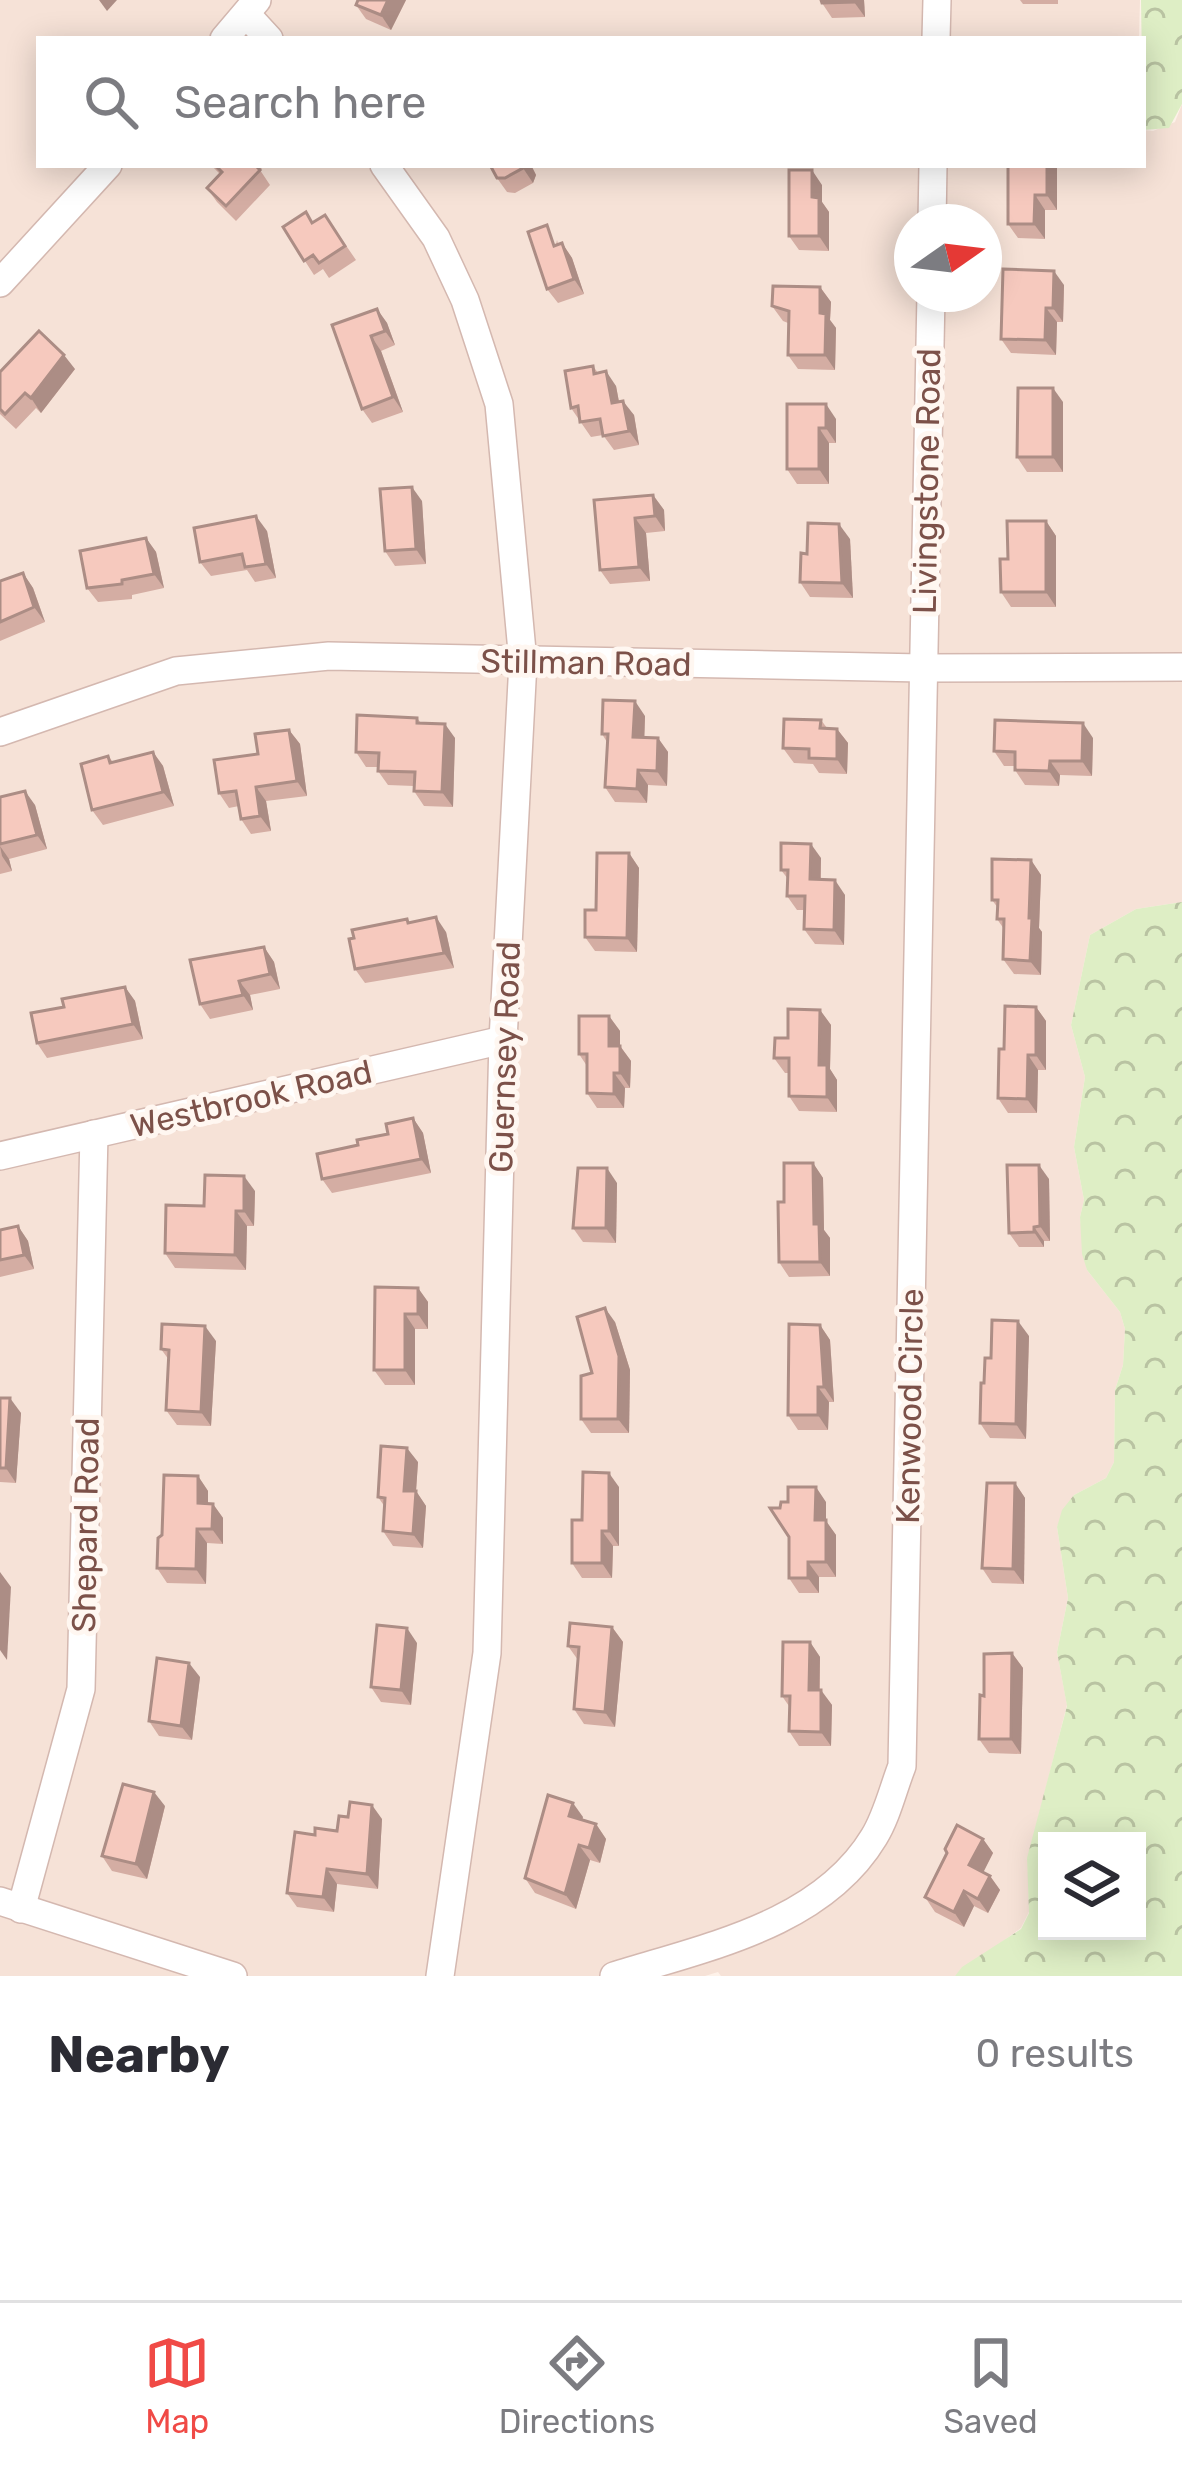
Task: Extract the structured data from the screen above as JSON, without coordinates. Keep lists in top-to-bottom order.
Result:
{
  "streets": {
    "street": [
      "Livingstone Road",
      "Stillman Road",
      "Guernsey Road",
      "Westbrook Road",
      "Kenwood Circle",
      "Shepard Road"
    ]
  },
  "crossings": [
    ["Livingstone Road", "Stillman Road"],
    ["Livingstone Road", "Kenwood Circle"],
    ["Stillman Road", "Guernsey Road"],
    ["Stillman Road", "Kenwood Circle"],
    ["Guernsey Road", "Westbrook Road"],
    ["Westbrook Road", "Shepard Road"]
  ],
  "north": "right",
  "page": {
    "search": "Search here",
    "heading": ["Nearby", "0 results"],
    "nav": ["Map", "Directions", "Saved"]
  }
}
